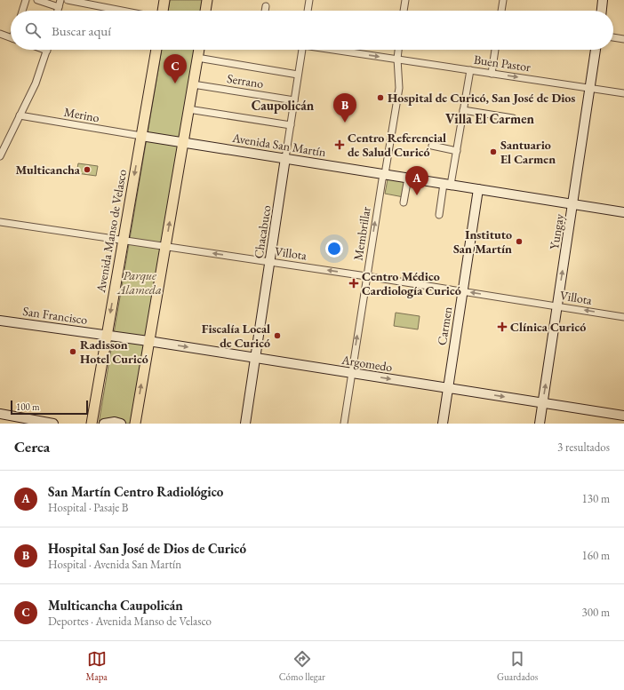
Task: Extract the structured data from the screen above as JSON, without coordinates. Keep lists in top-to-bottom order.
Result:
{
  "streets": {
    "main road": ["Avenida Manso de Velasco"],
    "street": [
      "Buen Pastor",
      "Serrano",
      "Merino",
      "Avenida San Martín",
      "Chacabuco",
      "Yungay",
      "Membrillar",
      "Villota",
      "San Francisco",
      "Carmen",
      "Argomedo"
    ]
  },
  "crossings": [
    ["Buen Pastor", "Yungay"],
    ["Buen Pastor", "Membrillar"],
    ["Serrano", "Chacabuco"],
    ["Merino", "Avenida San Martín"],
    ["Merino", "Avenida Manso de Velasco"],
    ["Avenida San Martín", "Avenida Manso de Velasco"],
    ["Avenida San Martín", "Chacabuco"],
    ["Avenida San Martín", "Yungay"],
    ["Avenida San Martín", "Membrillar"],
    ["Avenida San Martín", "Carmen"],
    ["Avenida Manso de Velasco", "Villota"],
    ["Avenida Manso de Velasco", "San Francisco"],
    ["Avenida Manso de Velasco", "Argomedo"],
    ["Chacabuco", "Villota"],
    ["Chacabuco", "Argomedo"],
    ["Yungay", "Villota"],
    ["Yungay", "Argomedo"],
    ["Membrillar", "Villota"],
    ["Membrillar", "Argomedo"],
    ["Villota", "Carmen"],
    ["San Francisco", "Argomedo"],
    ["Carmen", "Argomedo"]
  ],
  "one_way": [
    "Buen Pastor",
    "Yungay",
    "Membrillar",
    "Villota",
    "Argomedo"
  ],
  "districts": ["Caupolicán", "Villa El Carmen"],
  "parks": ["Parque Alameda"],
  "places": {
    "other": [
      "Hospital de Curicó, San José de Dios",
      "Santuario El Carmen",
      "Multicancha",
      "Instituto San Martín",
      "Fiscalía Local de Curicó",
      "Radisson Hotel Curicó"
    ],
    "health": ["Centro Referencial de Salud Curicó", "Centro Médico Cardiología Curicó", "Clínica Curicó"]
  },
  "scale_bar": "100 m",
  "page": {
    "search": "Buscar aquí",
    "pins": ["C", "B", "A"],
    "scale": "100 m",
    "heading": ["Cerca", "3 resultados"],
    "list": [
      {
        "mark": "A",
        "name": "San Martín Centro Radiológico",
        "note": "Hospital · Pasaje B",
        "value": "130 m"
      },
      {
        "mark": "B",
        "name": "Hospital San José de Dios de Curicó",
        "note": "Hospital · Avenida San Martín",
        "value": "160 m"
      },
      {
        "mark": "C",
        "name": "Multicancha Caupolicán",
        "note": "Deportes · Avenida Manso de Velasco",
        "value": "300 m"
      }
    ],
    "nav": ["Mapa", "Cómo llegar", "Guardados"]
  }
}
